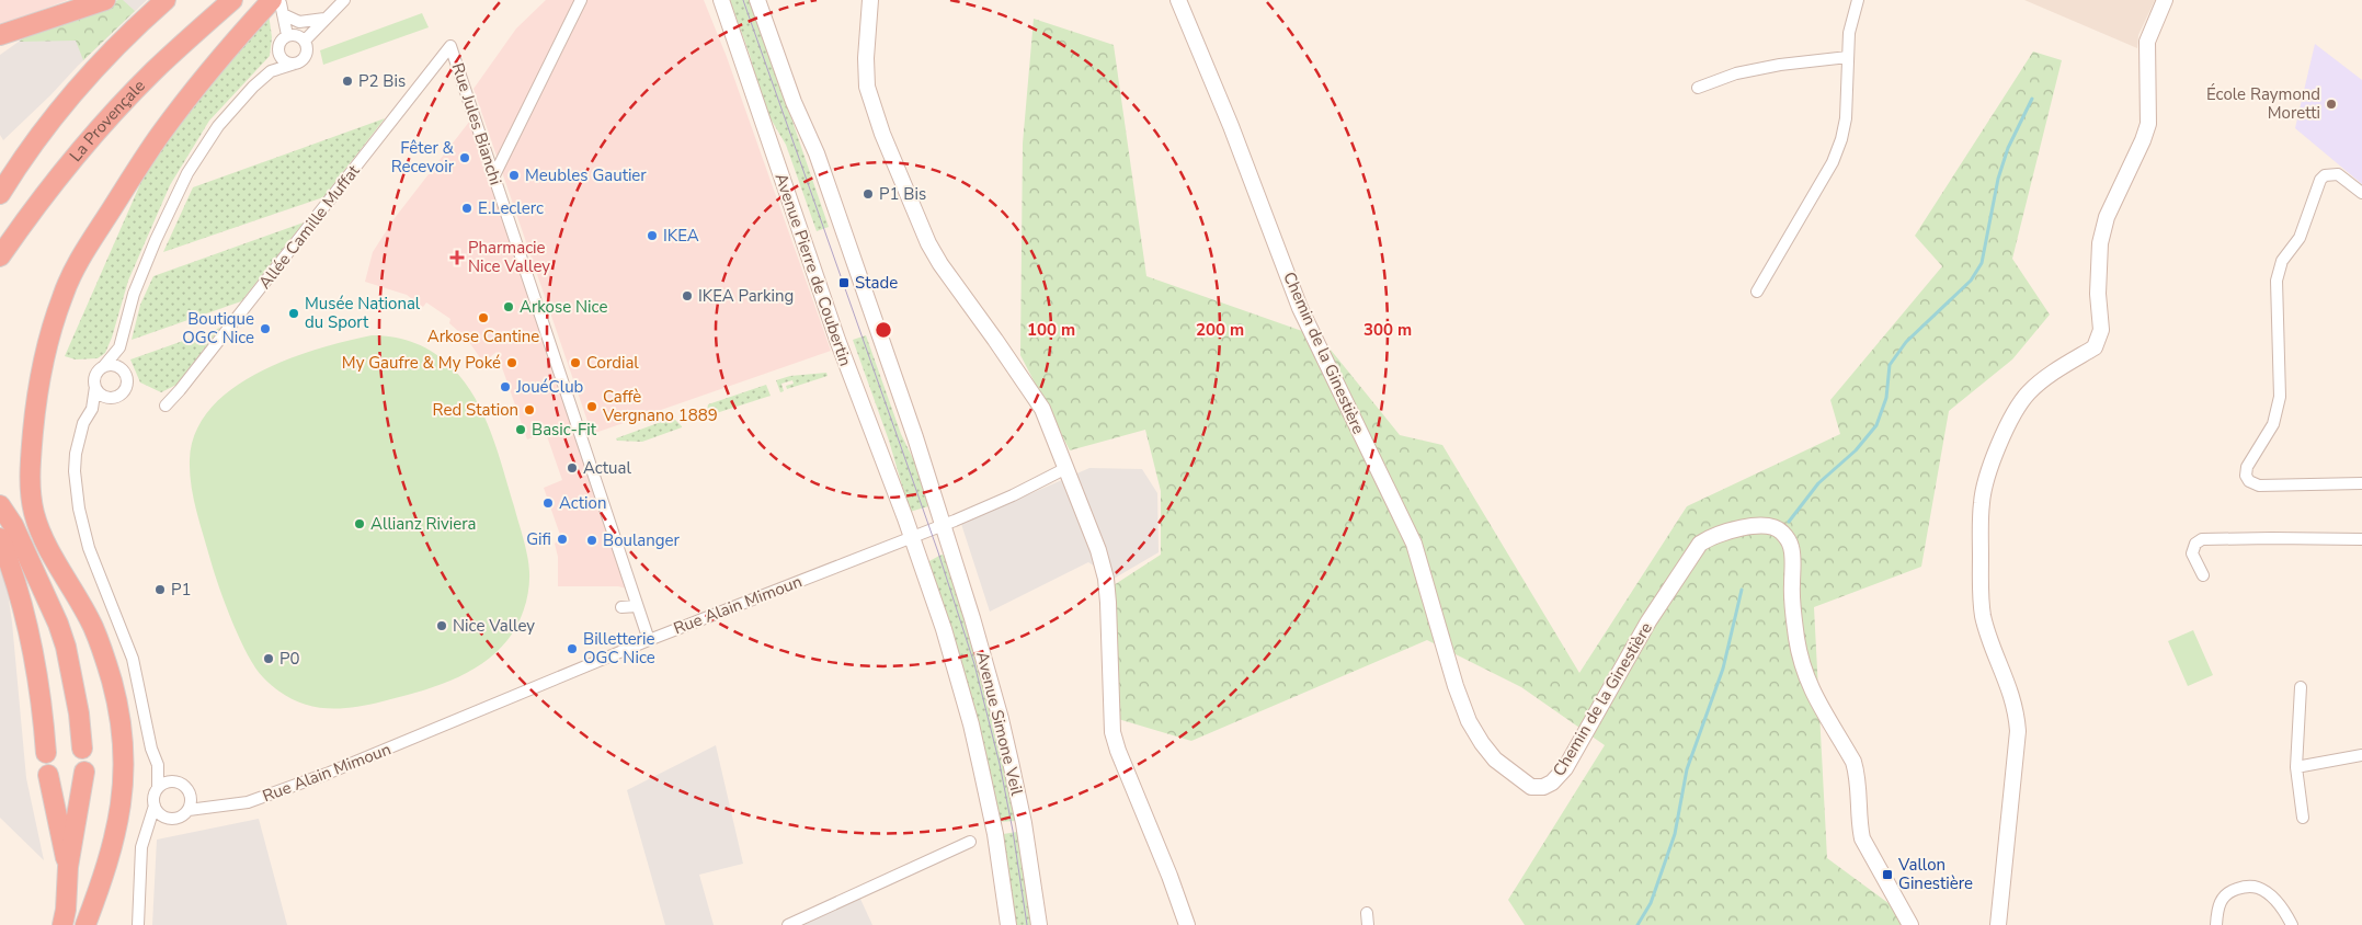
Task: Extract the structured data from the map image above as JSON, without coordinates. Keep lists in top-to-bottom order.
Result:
{
  "streets": {
    "highway": ["La Provençale"],
    "main road": ["Avenue Pierre de Coubertin", "Chemin de la Ginestière", "Avenue Simone Veil"],
    "street": ["Rue Jules Bianchi", "Allée Camille Muffat", "Rue Alain Mimoun"]
  },
  "crossings": [
    ["Rue Jules Bianchi", "Allée Camille Muffat"],
    ["Rue Jules Bianchi", "Rue Alain Mimoun"],
    ["Avenue Pierre de Coubertin", "Rue Alain Mimoun"],
    ["Avenue Pierre de Coubertin", "Avenue Simone Veil"],
    ["Rue Alain Mimoun", "Avenue Simone Veil"]
  ],
  "places": {
    "other": [
      "P2 Bis",
      "École Raymond Moretti",
      "Fêter & Recevoir",
      "Meubles Gautier",
      "P1 Bis",
      "E.Leclerc",
      "IKEA",
      "IKEA Parking",
      "Arkose Nice",
      "Musée National du Sport",
      "Arkose Cantine",
      "Boutique OGC Nice",
      "My Gaufre & My Poké",
      "Cordial",
      "JouéClub",
      "Caffè Vergnano 1889",
      "Red Station",
      "Basic-Fit",
      "Actual",
      "Action",
      "Allianz Riviera",
      "Gifi",
      "Boulanger",
      "P1",
      "Nice Valley",
      "Billetterie OGC Nice",
      "P0"
    ],
    "health": ["Pharmacie Nice Valley"],
    "transit": ["Stade", "Vallon Ginestière"]
  },
  "rings": ["100 m", "200 m", "300 m"]
}
